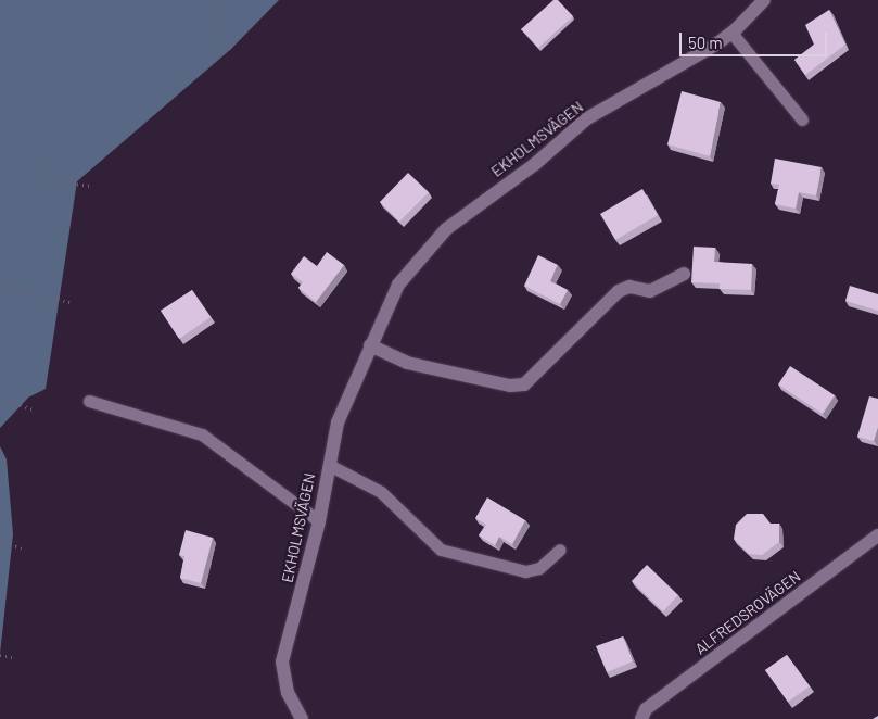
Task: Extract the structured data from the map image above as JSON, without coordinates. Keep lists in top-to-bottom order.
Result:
{
  "streets": {
    "street": ["EKHOLMSVÄGEN", "ALFREDSROVÄGEN"]
  },
  "scale_bar": "50 m"
}
